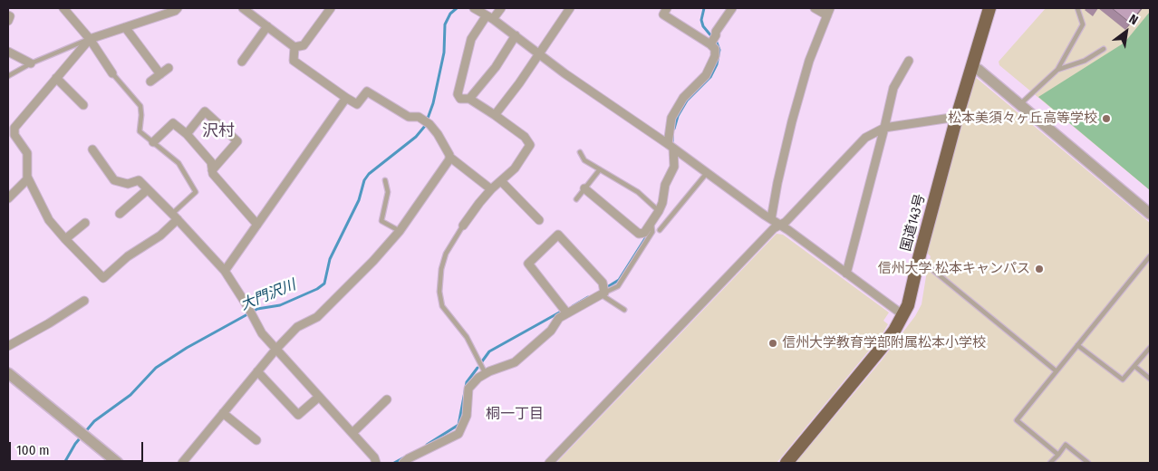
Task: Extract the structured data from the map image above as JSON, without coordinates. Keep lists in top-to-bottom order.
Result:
{
  "streets": {
    "highway": ["国道143号"]
  },
  "districts": ["沢村", "桐一丁目"],
  "water": ["大門沢川"],
  "places": ["松本美須々ヶ丘高等学校", "信州大学 松本キャンパス", "信州大学教育学部附属松本小学校"],
  "scale_bar": "100 m",
  "north": "top right"
}
